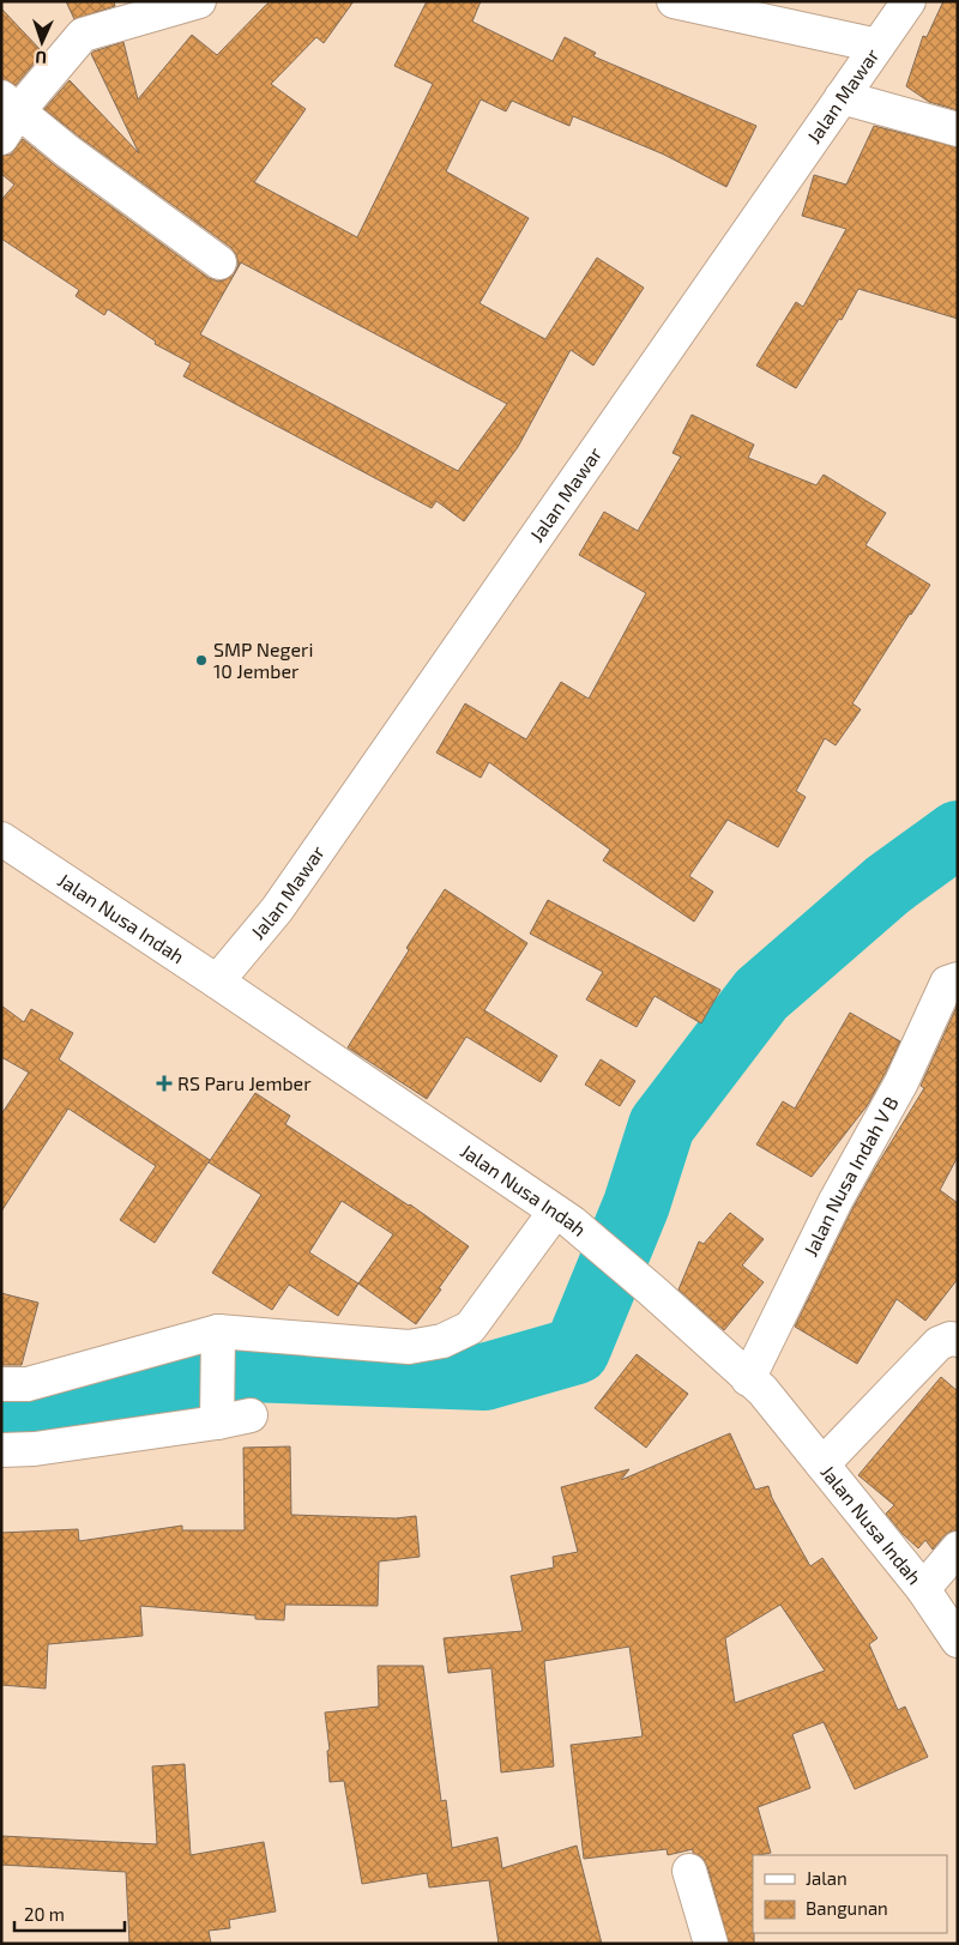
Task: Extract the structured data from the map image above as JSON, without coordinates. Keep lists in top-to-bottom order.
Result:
{
  "streets": {
    "street": ["Jalan Mawar", "Jalan Nusa Indah", "Jalan Nusa Indah V B"]
  },
  "crossings": [
    ["Jalan Mawar", "Jalan Nusa Indah"],
    ["Jalan Nusa Indah", "Jalan Nusa Indah V B"]
  ],
  "places": {
    "other": ["SMP Negeri 10 Jember"],
    "health": ["RS Paru Jember"]
  },
  "legend": ["Jalan", "Bangunan"],
  "scale_bar": "20 m",
  "north": "bottom"
}
